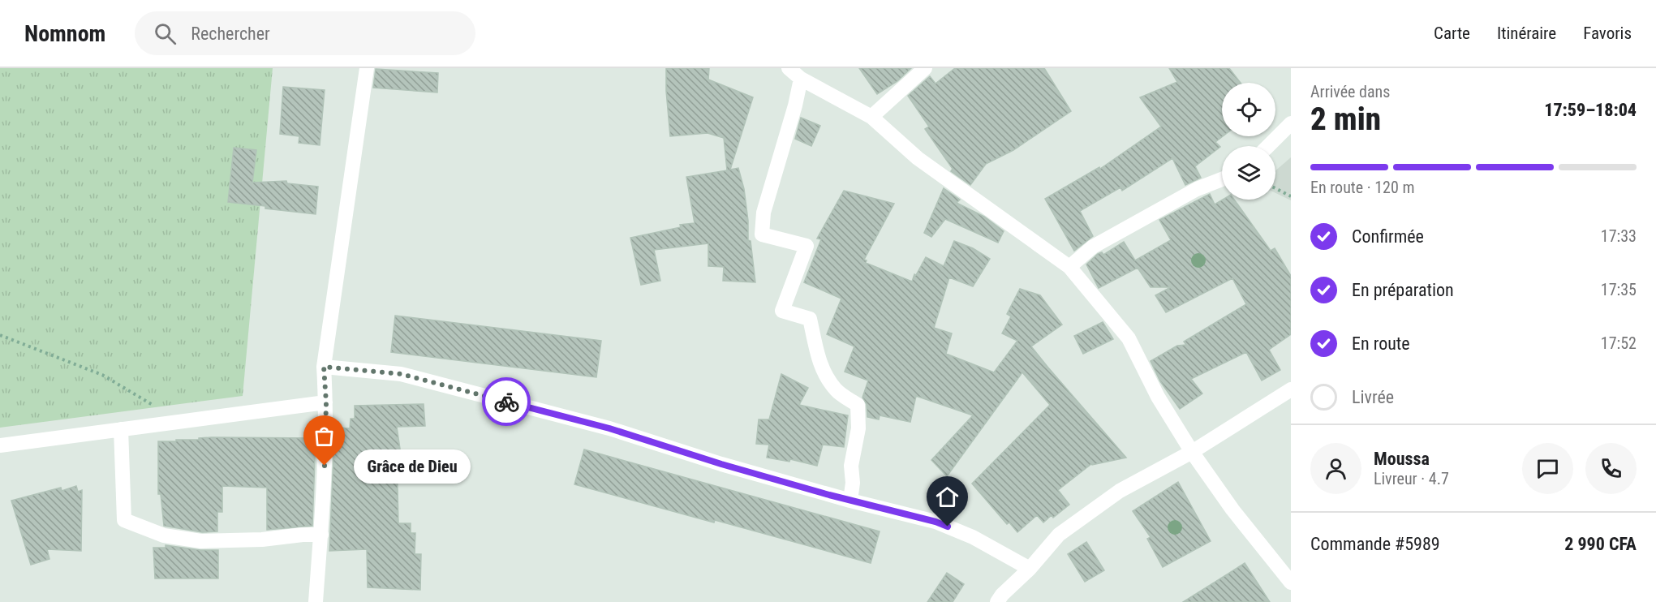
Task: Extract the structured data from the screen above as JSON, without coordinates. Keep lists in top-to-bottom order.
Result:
{
  "places": ["Grâce de Dieu"],
  "page": {
    "header": "Nomnom",
    "search": "Rechercher",
    "nav": ["Carte", "Itinéraire", "Favoris"],
    "heading": ["2 min", "Arrivée dans", "17:59–18:04"],
    "panel": [
      "Moussa",
      "Livreur · 4.7",
      "Commande #5989",
      "2 990 CFA"
    ],
    "bar": "En route · 120 m",
    "list": [
      ["Confirmée", "17:33"],
      ["En préparation", "17:35"],
      ["En route", "17:52"],
      "Livrée"
    ],
    "bubble": "Grâce de Dieu"
  }
}
